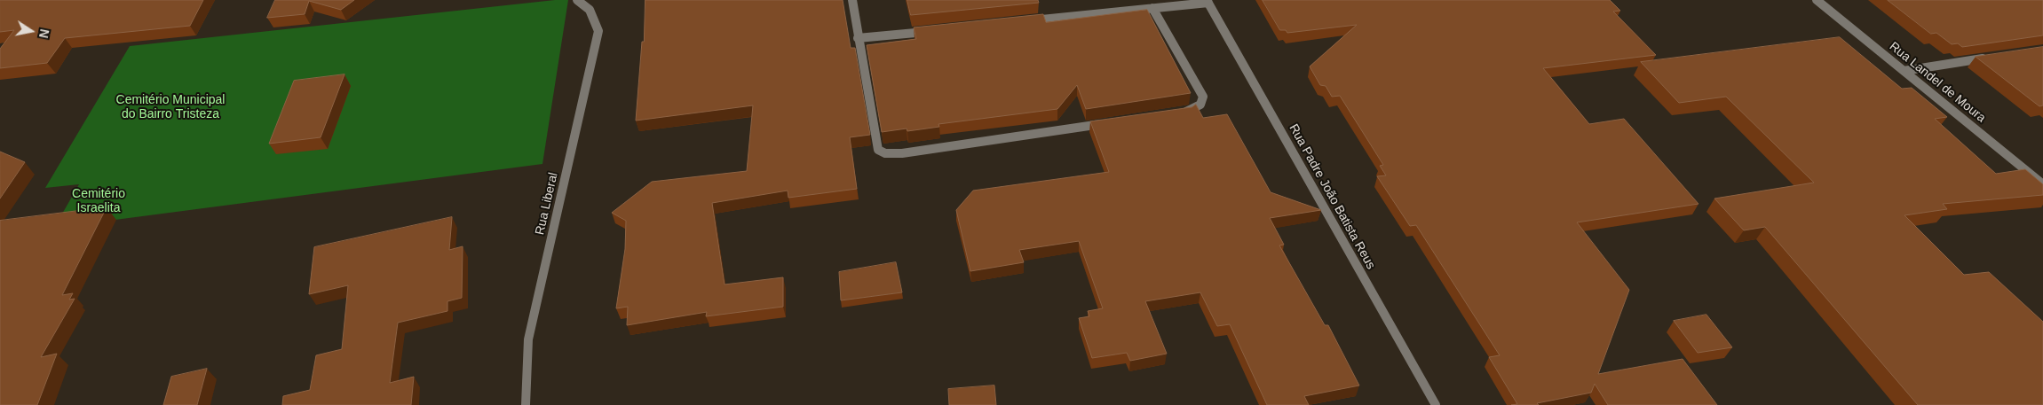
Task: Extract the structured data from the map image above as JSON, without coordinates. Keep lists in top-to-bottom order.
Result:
{
  "streets": {
    "street": ["Rua Landel de Moura", "Rua Padre João Batista Reus", "Rua Liberal"]
  },
  "parks": ["Cemitério Municipal do Bairro Tristeza", "Cemitério Israelita"],
  "north": "right"
}
